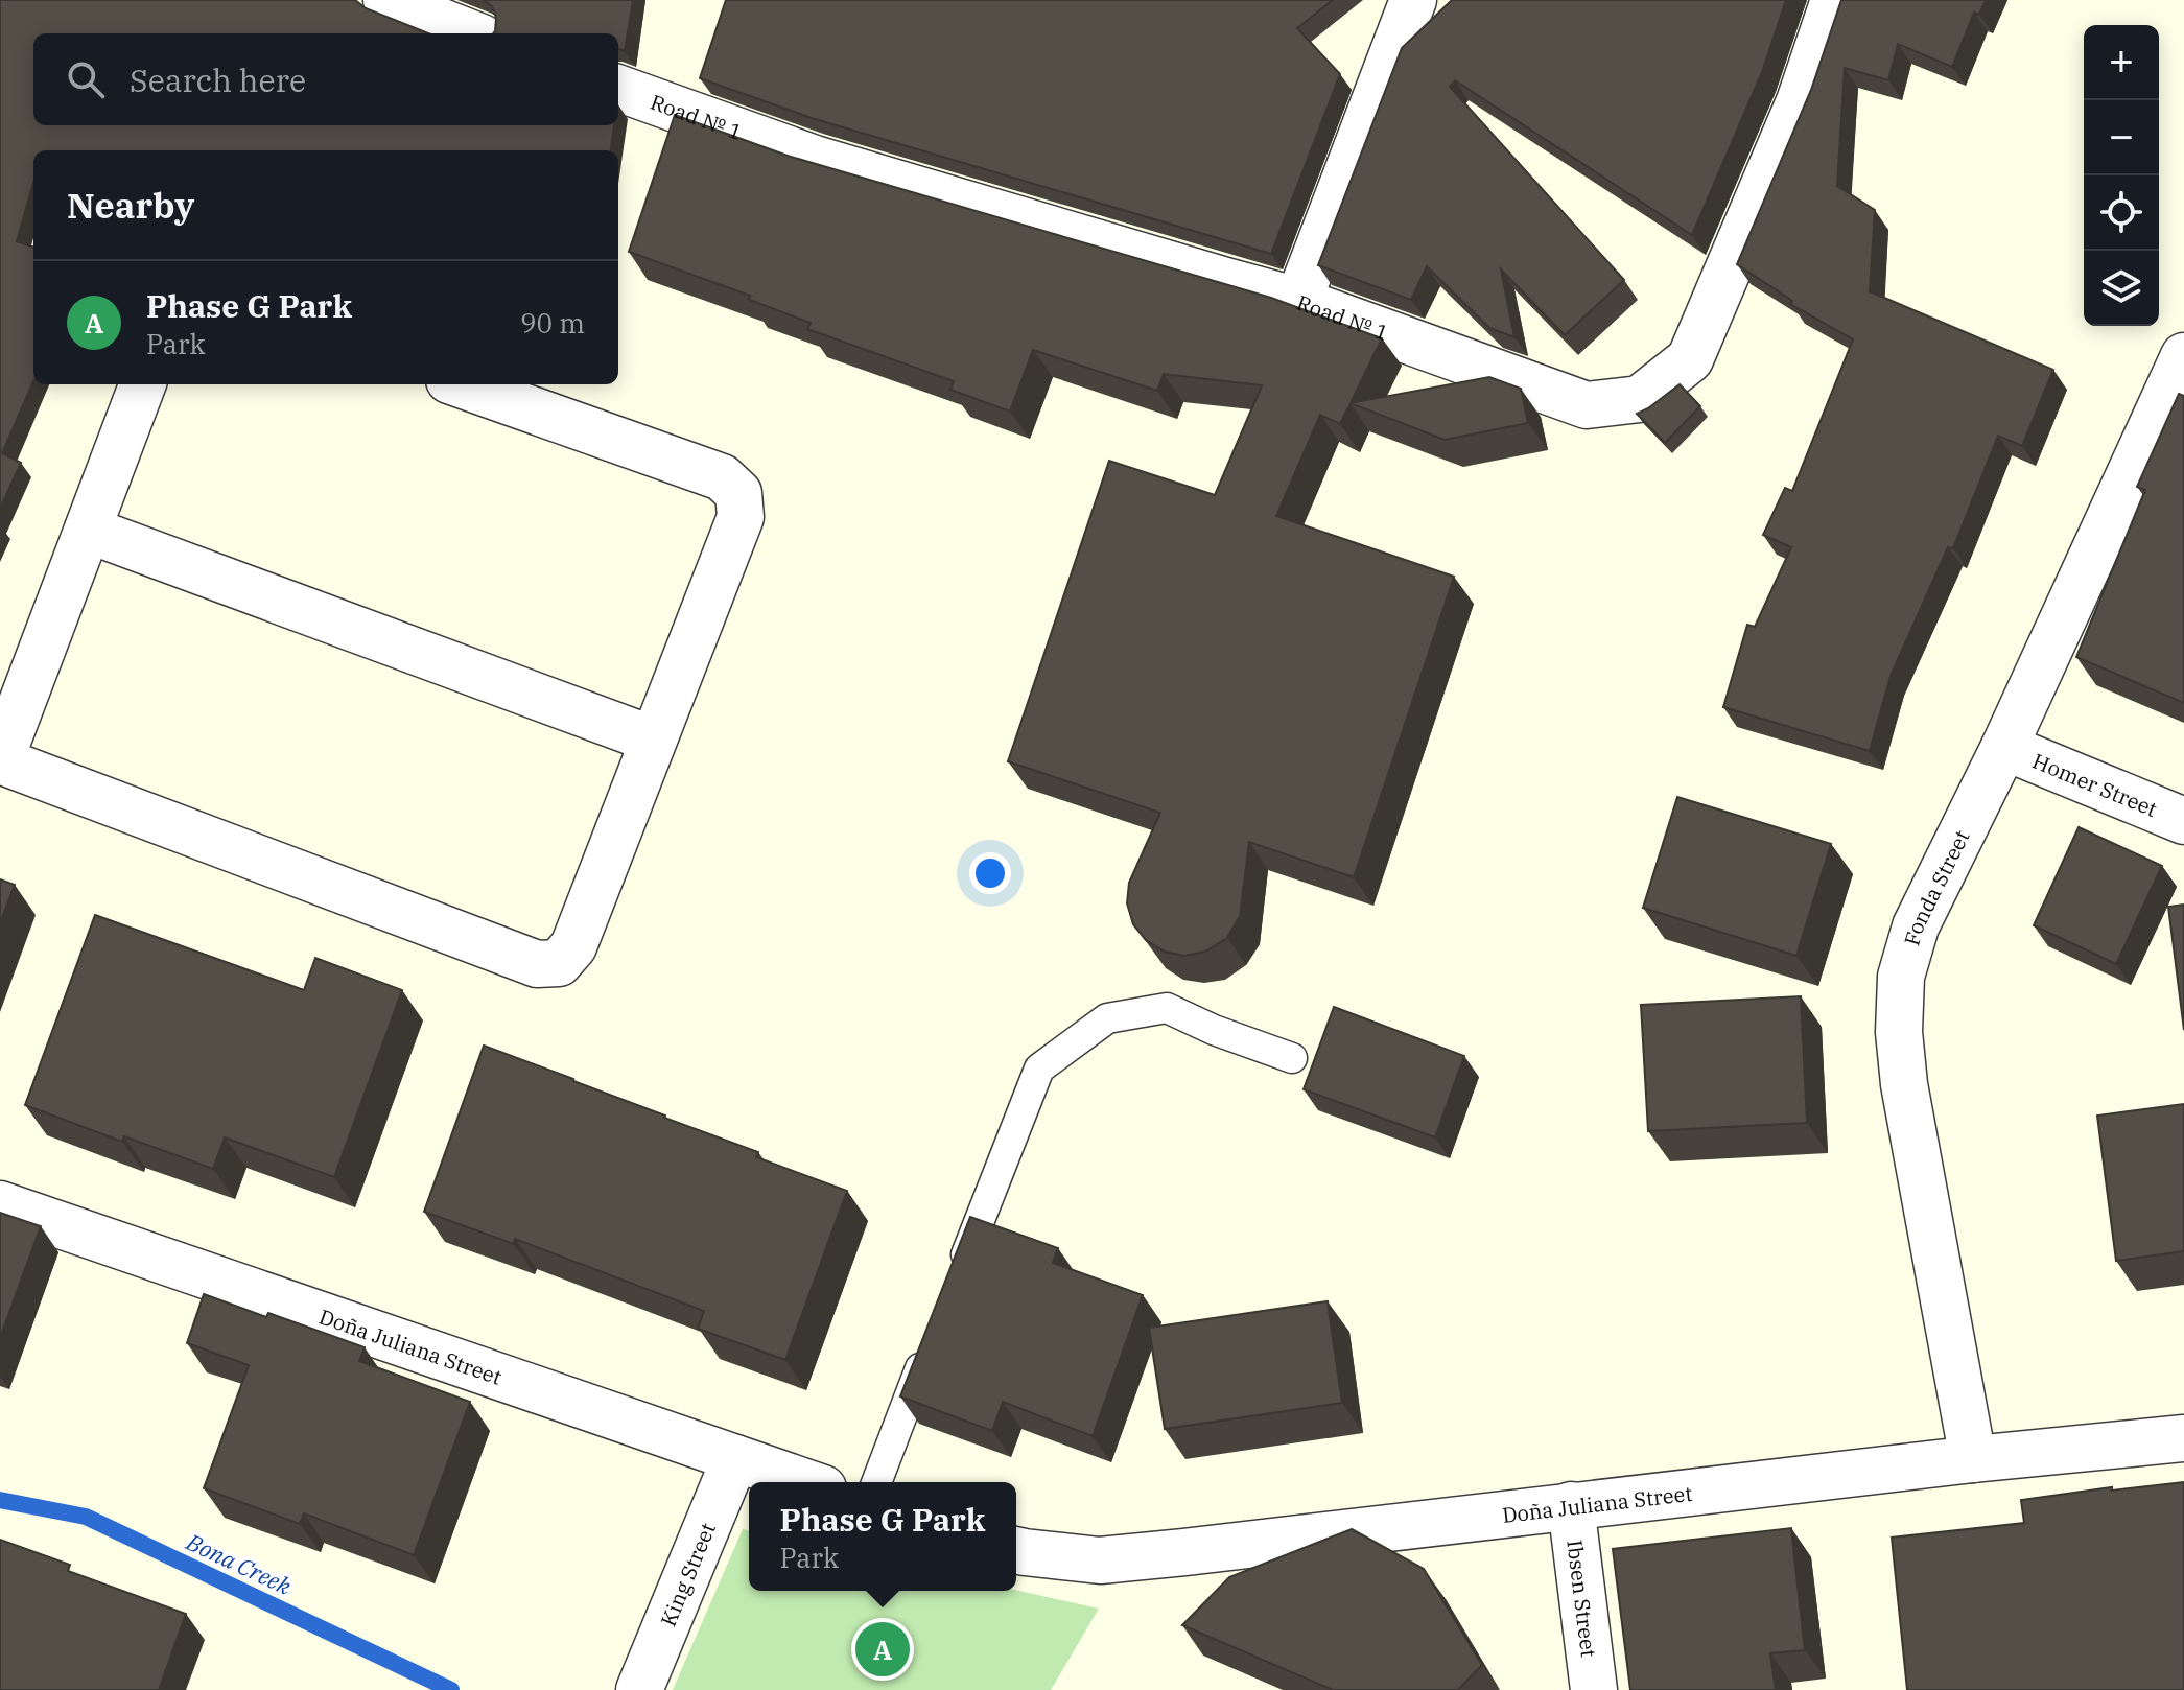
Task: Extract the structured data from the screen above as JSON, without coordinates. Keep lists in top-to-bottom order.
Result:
{
  "streets": {
    "street": [
      "Road № 1",
      "Homer Street",
      "Fonda Street",
      "Doña Juliana Street",
      "King Street",
      "Ibsen Street"
    ]
  },
  "crossings": [
    ["Homer Street", "Fonda Street"],
    ["Fonda Street", "Doña Juliana Street"],
    ["Doña Juliana Street", "King Street"],
    ["Doña Juliana Street", "Ibsen Street"]
  ],
  "water": ["Bona Creek"],
  "page": {
    "map_buttons": ["+", "−"],
    "search": "Search here",
    "heading": "Nearby",
    "list": [
      {
        "mark": "A",
        "name": "Phase G Park",
        "note": "Park",
        "value": "90 m"
      }
    ],
    "popup": ["Phase G Park", "Park"],
    "pins": "A"
  }
}
